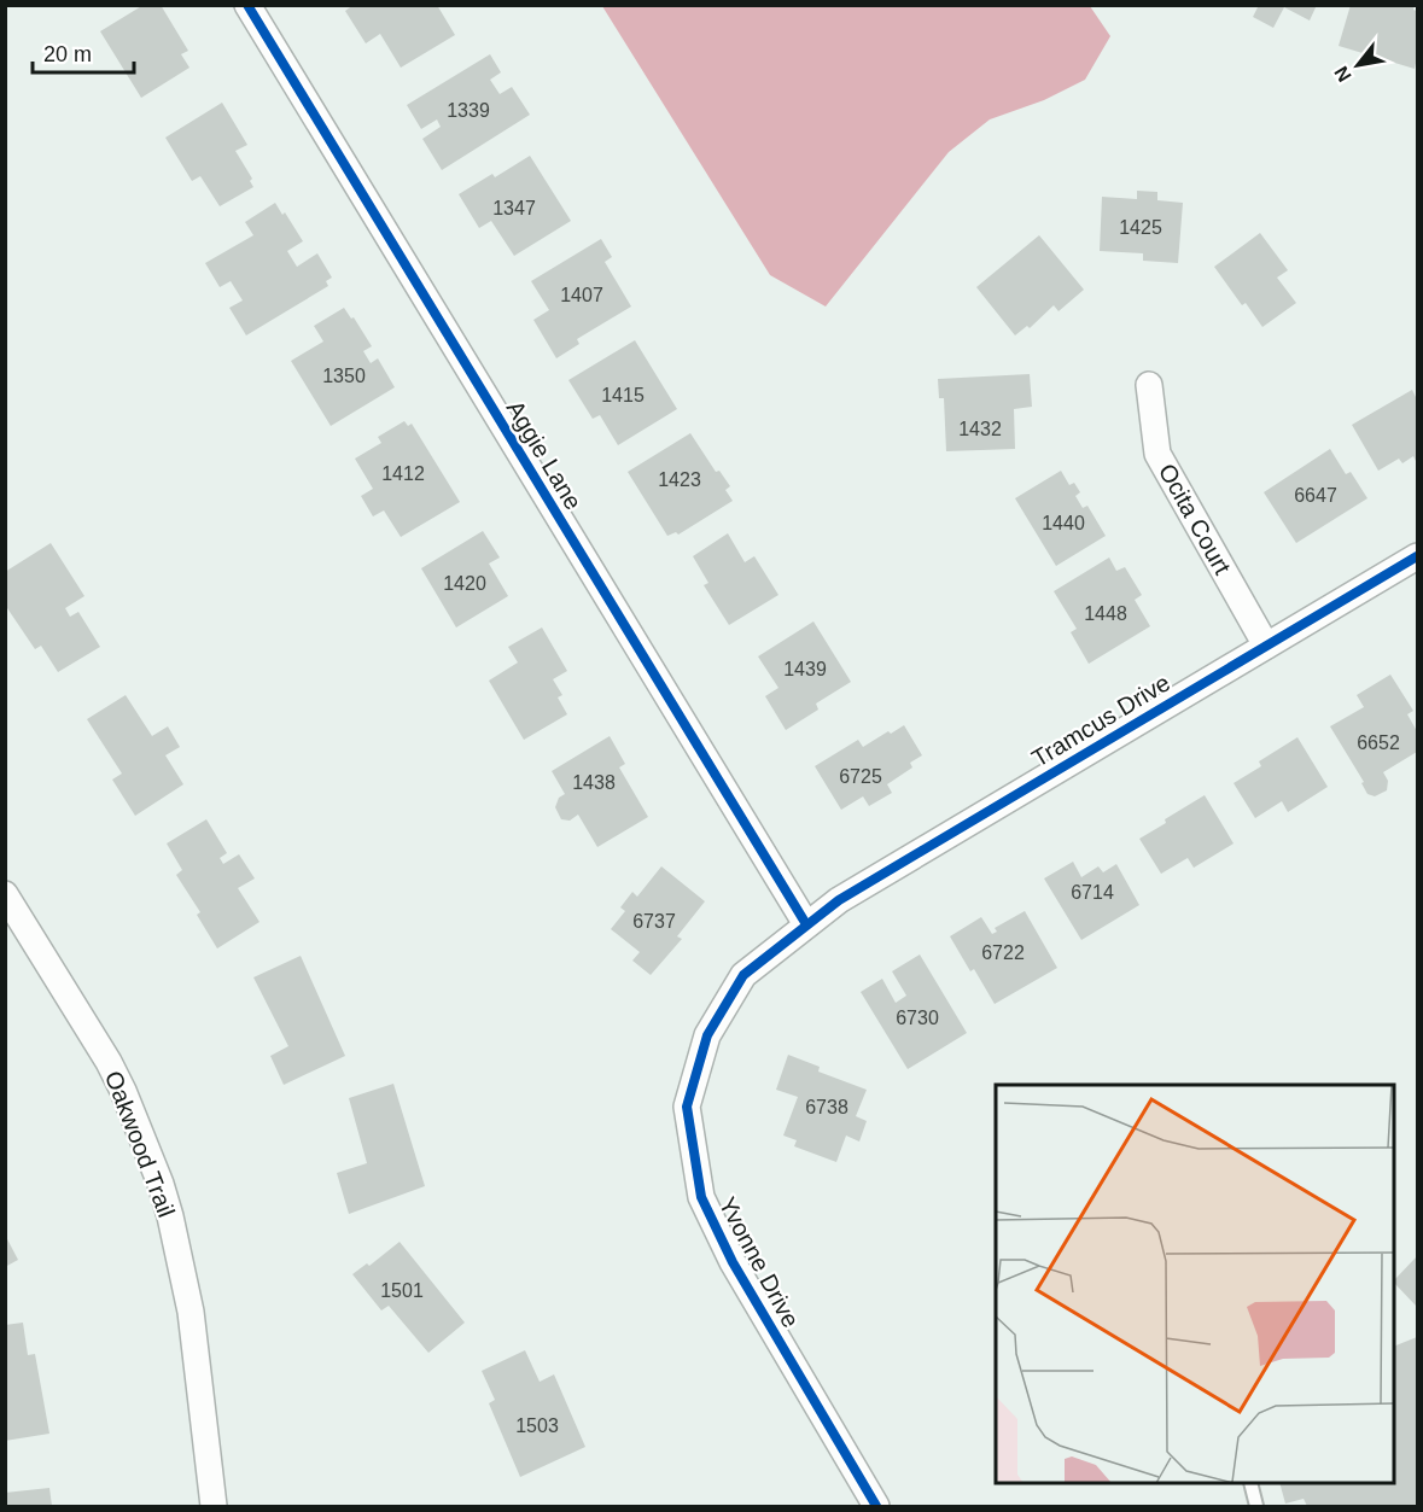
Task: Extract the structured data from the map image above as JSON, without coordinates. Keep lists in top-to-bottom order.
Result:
{
  "streets": {
    "street": [
      "Aggie Lane",
      "Ocita Court",
      "Tramcus Drive",
      "Oakwood Trail",
      "Yvonne Drive"
    ]
  },
  "crossings": [
    ["Aggie Lane", "Tramcus Drive"],
    ["Aggie Lane", "Yvonne Drive"],
    ["Ocita Court", "Tramcus Drive"],
    ["Tramcus Drive", "Yvonne Drive"]
  ],
  "house_numbers": [
    "1339",
    "1347",
    "1425",
    "1407",
    "1350",
    "1415",
    "1432",
    "1412",
    "1423",
    "6647",
    "1440",
    "1420",
    "1448",
    "1439",
    "6652",
    "6725",
    "1438",
    "6714",
    "6737",
    "6722",
    "6730",
    "6738",
    "1501",
    "1503"
  ],
  "scale_bar": "20 m",
  "north": "bottom left"
}
